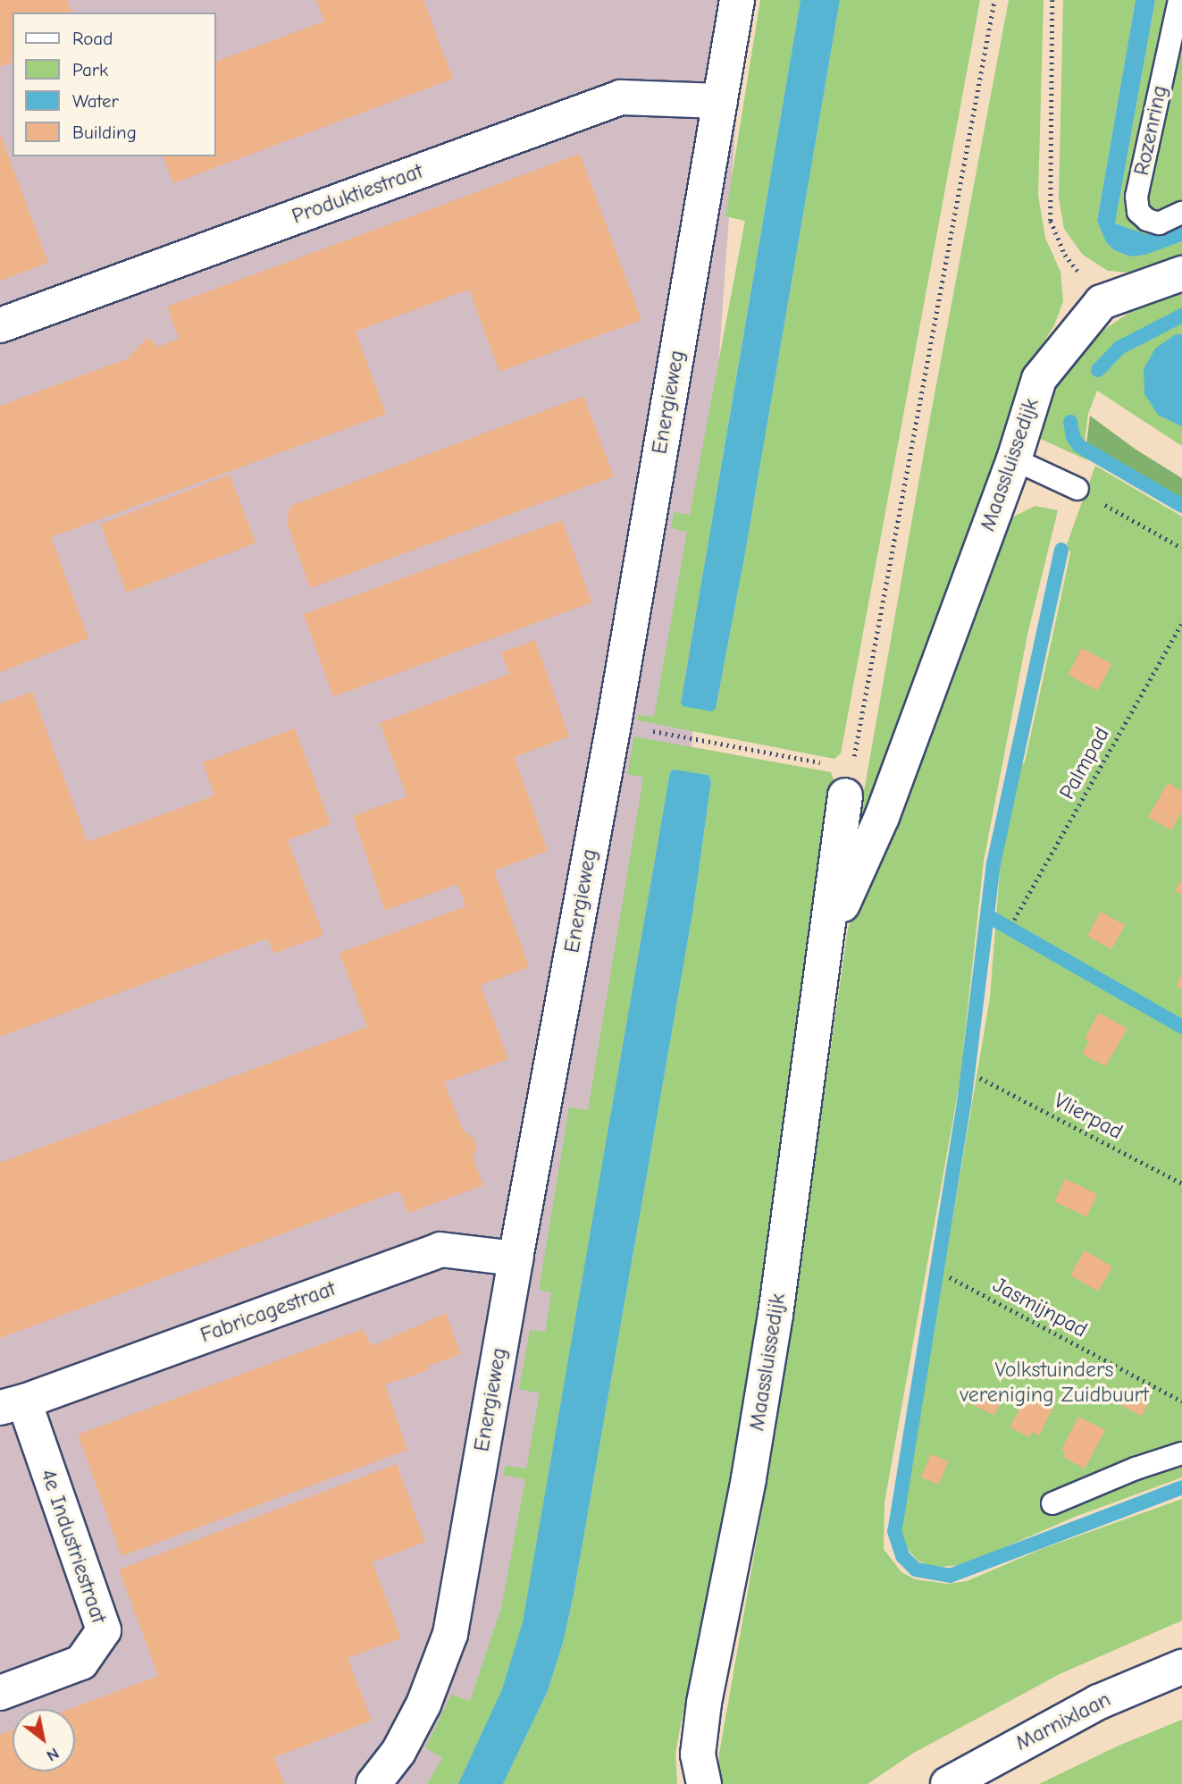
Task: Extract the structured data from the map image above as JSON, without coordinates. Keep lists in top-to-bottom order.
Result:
{
  "streets": {
    "street": [
      "Produktiestraat",
      "Energieweg",
      "Maassluissedijk",
      "Fabricagestraat",
      "4e Industriestraat",
      "Marnixlaan"
    ],
    "lane": ["Rozenring"],
    "path": ["Palmpad", "Vlierpad", "Jasmijnpad"]
  },
  "crossings": [
    ["Produktiestraat", "Energieweg"],
    ["Energieweg", "Fabricagestraat"],
    ["Fabricagestraat", "4e Industriestraat"]
  ],
  "parks": ["Volkstuinders vereniging Zuidbuurt"],
  "legend": [
    "Road",
    "Park",
    "Water",
    "Building"
  ],
  "north": "bottom right"
}
